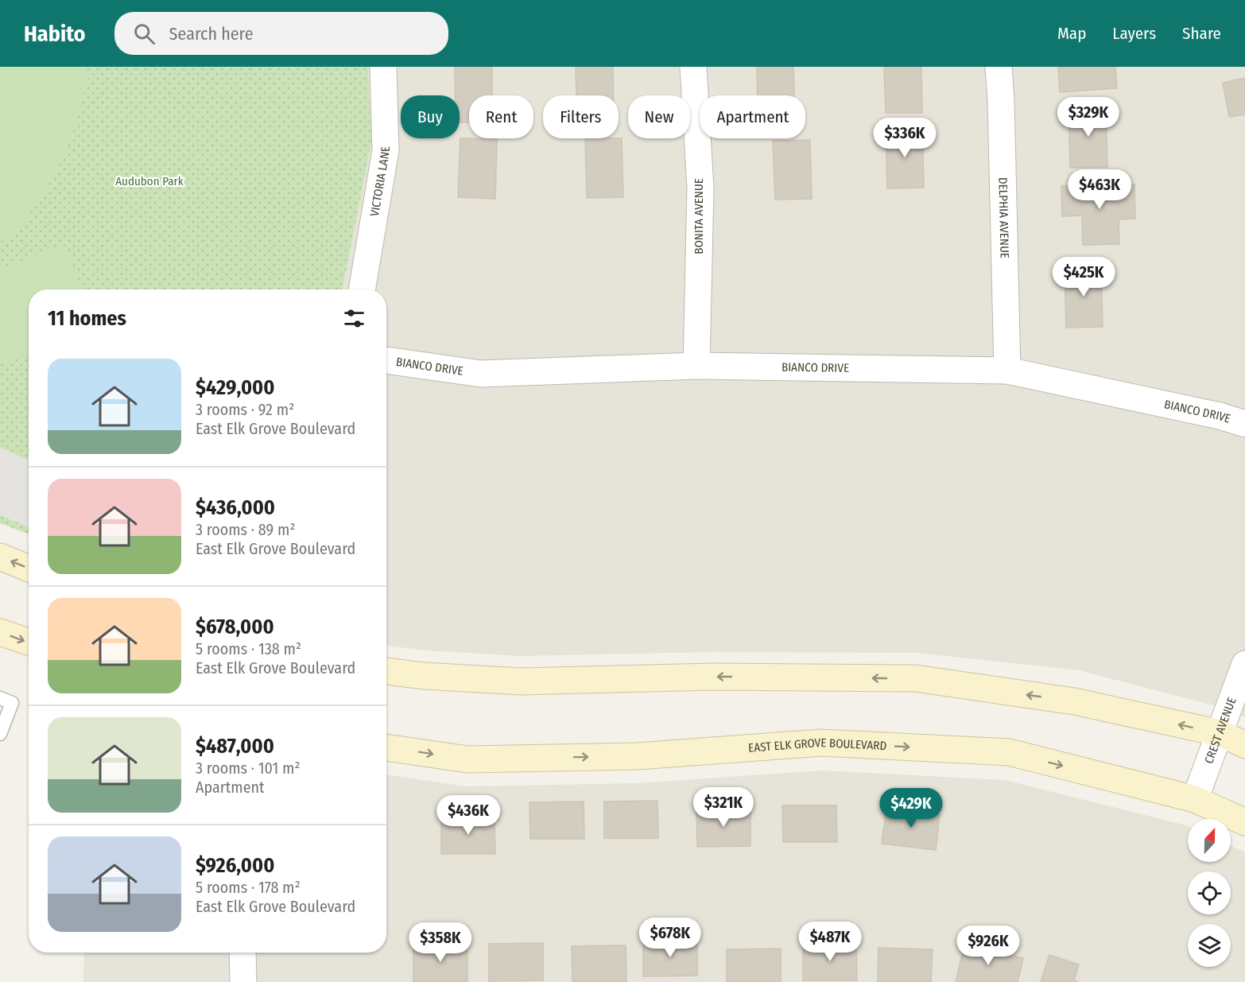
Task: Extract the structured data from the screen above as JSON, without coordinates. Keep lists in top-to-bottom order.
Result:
{
  "streets": {
    "street": [
      "VICTORIA LANE",
      "BONITA AVENUE",
      "DELPHIA AVENUE",
      "BIANCO DRIVE",
      "CREST AVENUE",
      "EAST ELK GROVE BOULEVARD"
    ]
  },
  "crossings": [
    ["BONITA AVENUE", "BIANCO DRIVE"],
    ["DELPHIA AVENUE", "BIANCO DRIVE"],
    ["CREST AVENUE", "EAST ELK GROVE BOULEVARD"]
  ],
  "parks": ["Audubon Park"],
  "north": "top",
  "page": {
    "header": "Habito",
    "search": "Search here",
    "nav": ["Map", "Layers", "Share"],
    "chip": [
      "Buy",
      "Rent",
      "Filters",
      "New",
      "Apartment"
    ],
    "price": [
      "$329K",
      "$336K",
      "$463K",
      "$425K",
      "$321K",
      "$429K",
      "$436K",
      "$678K",
      "$487K",
      "$358K",
      "$926K"
    ],
    "heading": "11 homes",
    "list": [
      {
        "name": "$429,000",
        "note": "3 rooms · 92 m² · East Elk Grove Boulevard"
      },
      {
        "name": "$436,000",
        "note": "3 rooms · 89 m² · East Elk Grove Boulevard"
      },
      {
        "name": "$678,000",
        "note": "5 rooms · 138 m² · East Elk Grove Boulevard"
      },
      {
        "name": "$487,000",
        "note": "3 rooms · 101 m² · Apartment"
      },
      {
        "name": "$926,000",
        "note": "5 rooms · 178 m² · East Elk Grove Boulevard"
      }
    ]
  }
}
